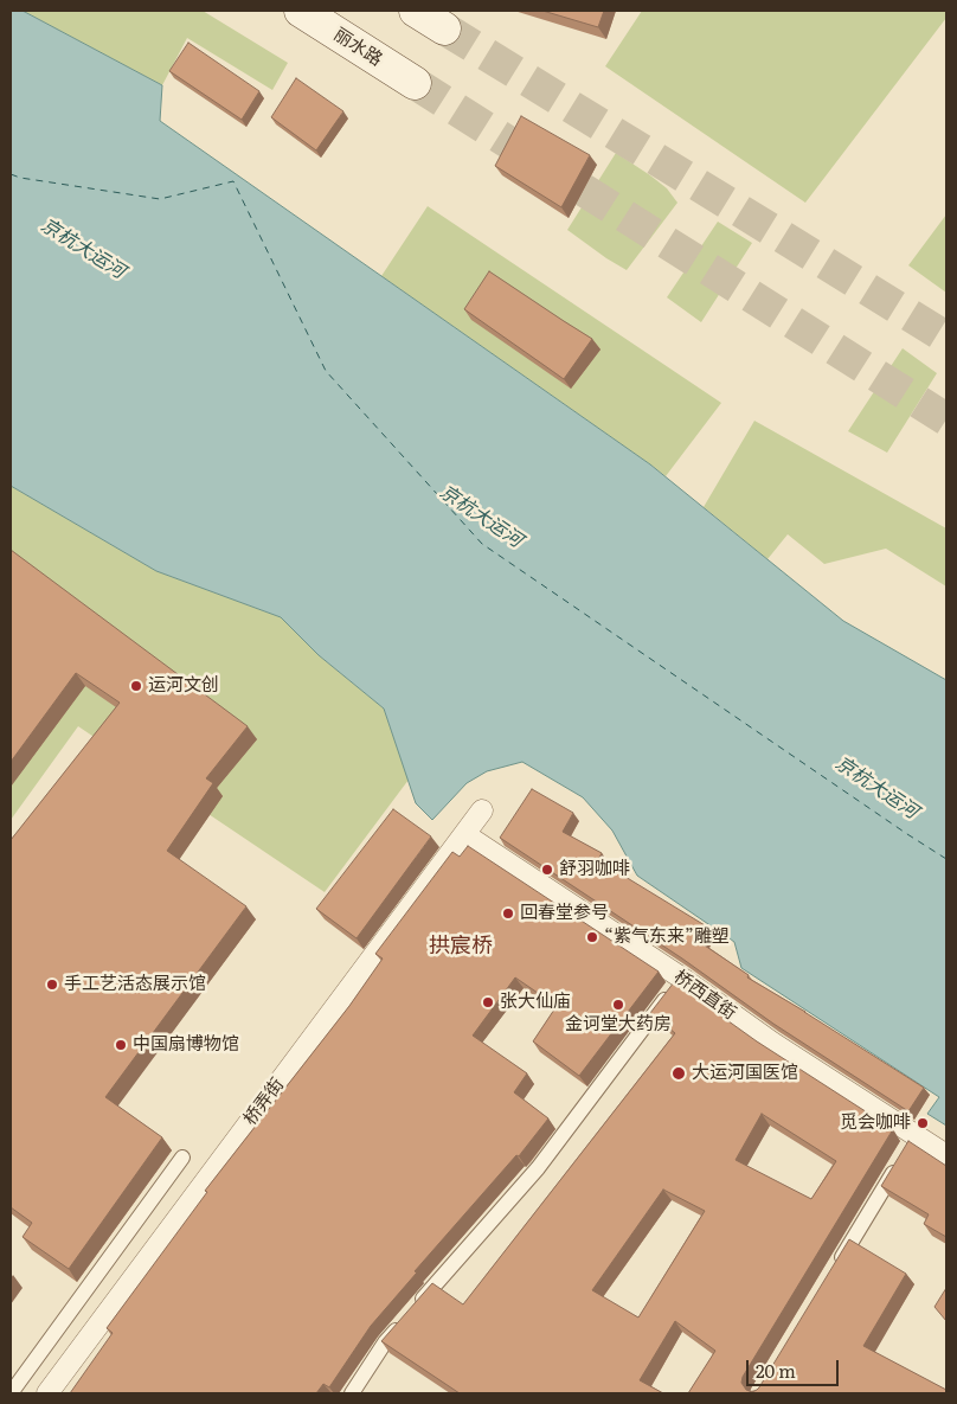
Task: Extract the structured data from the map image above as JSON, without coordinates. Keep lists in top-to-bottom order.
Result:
{
  "streets": {
    "main road": ["丽水路"],
    "street": ["桥西直街", "桥弄街"]
  },
  "crossings": [
    ["桥西直街", "桥弄街"]
  ],
  "districts": ["拱宸桥"],
  "water": ["京杭大运河"],
  "places": [
    "运河文创",
    "舒羽咖啡",
    "回春堂参号",
    "“紫气东来”雕塑",
    "手工艺活态展示馆",
    "张大仙庙",
    "金诃堂大药房",
    "中国扇博物馆",
    "大运河国医馆",
    "觅会咖啡"
  ],
  "scale_bar": "20 m"
}
